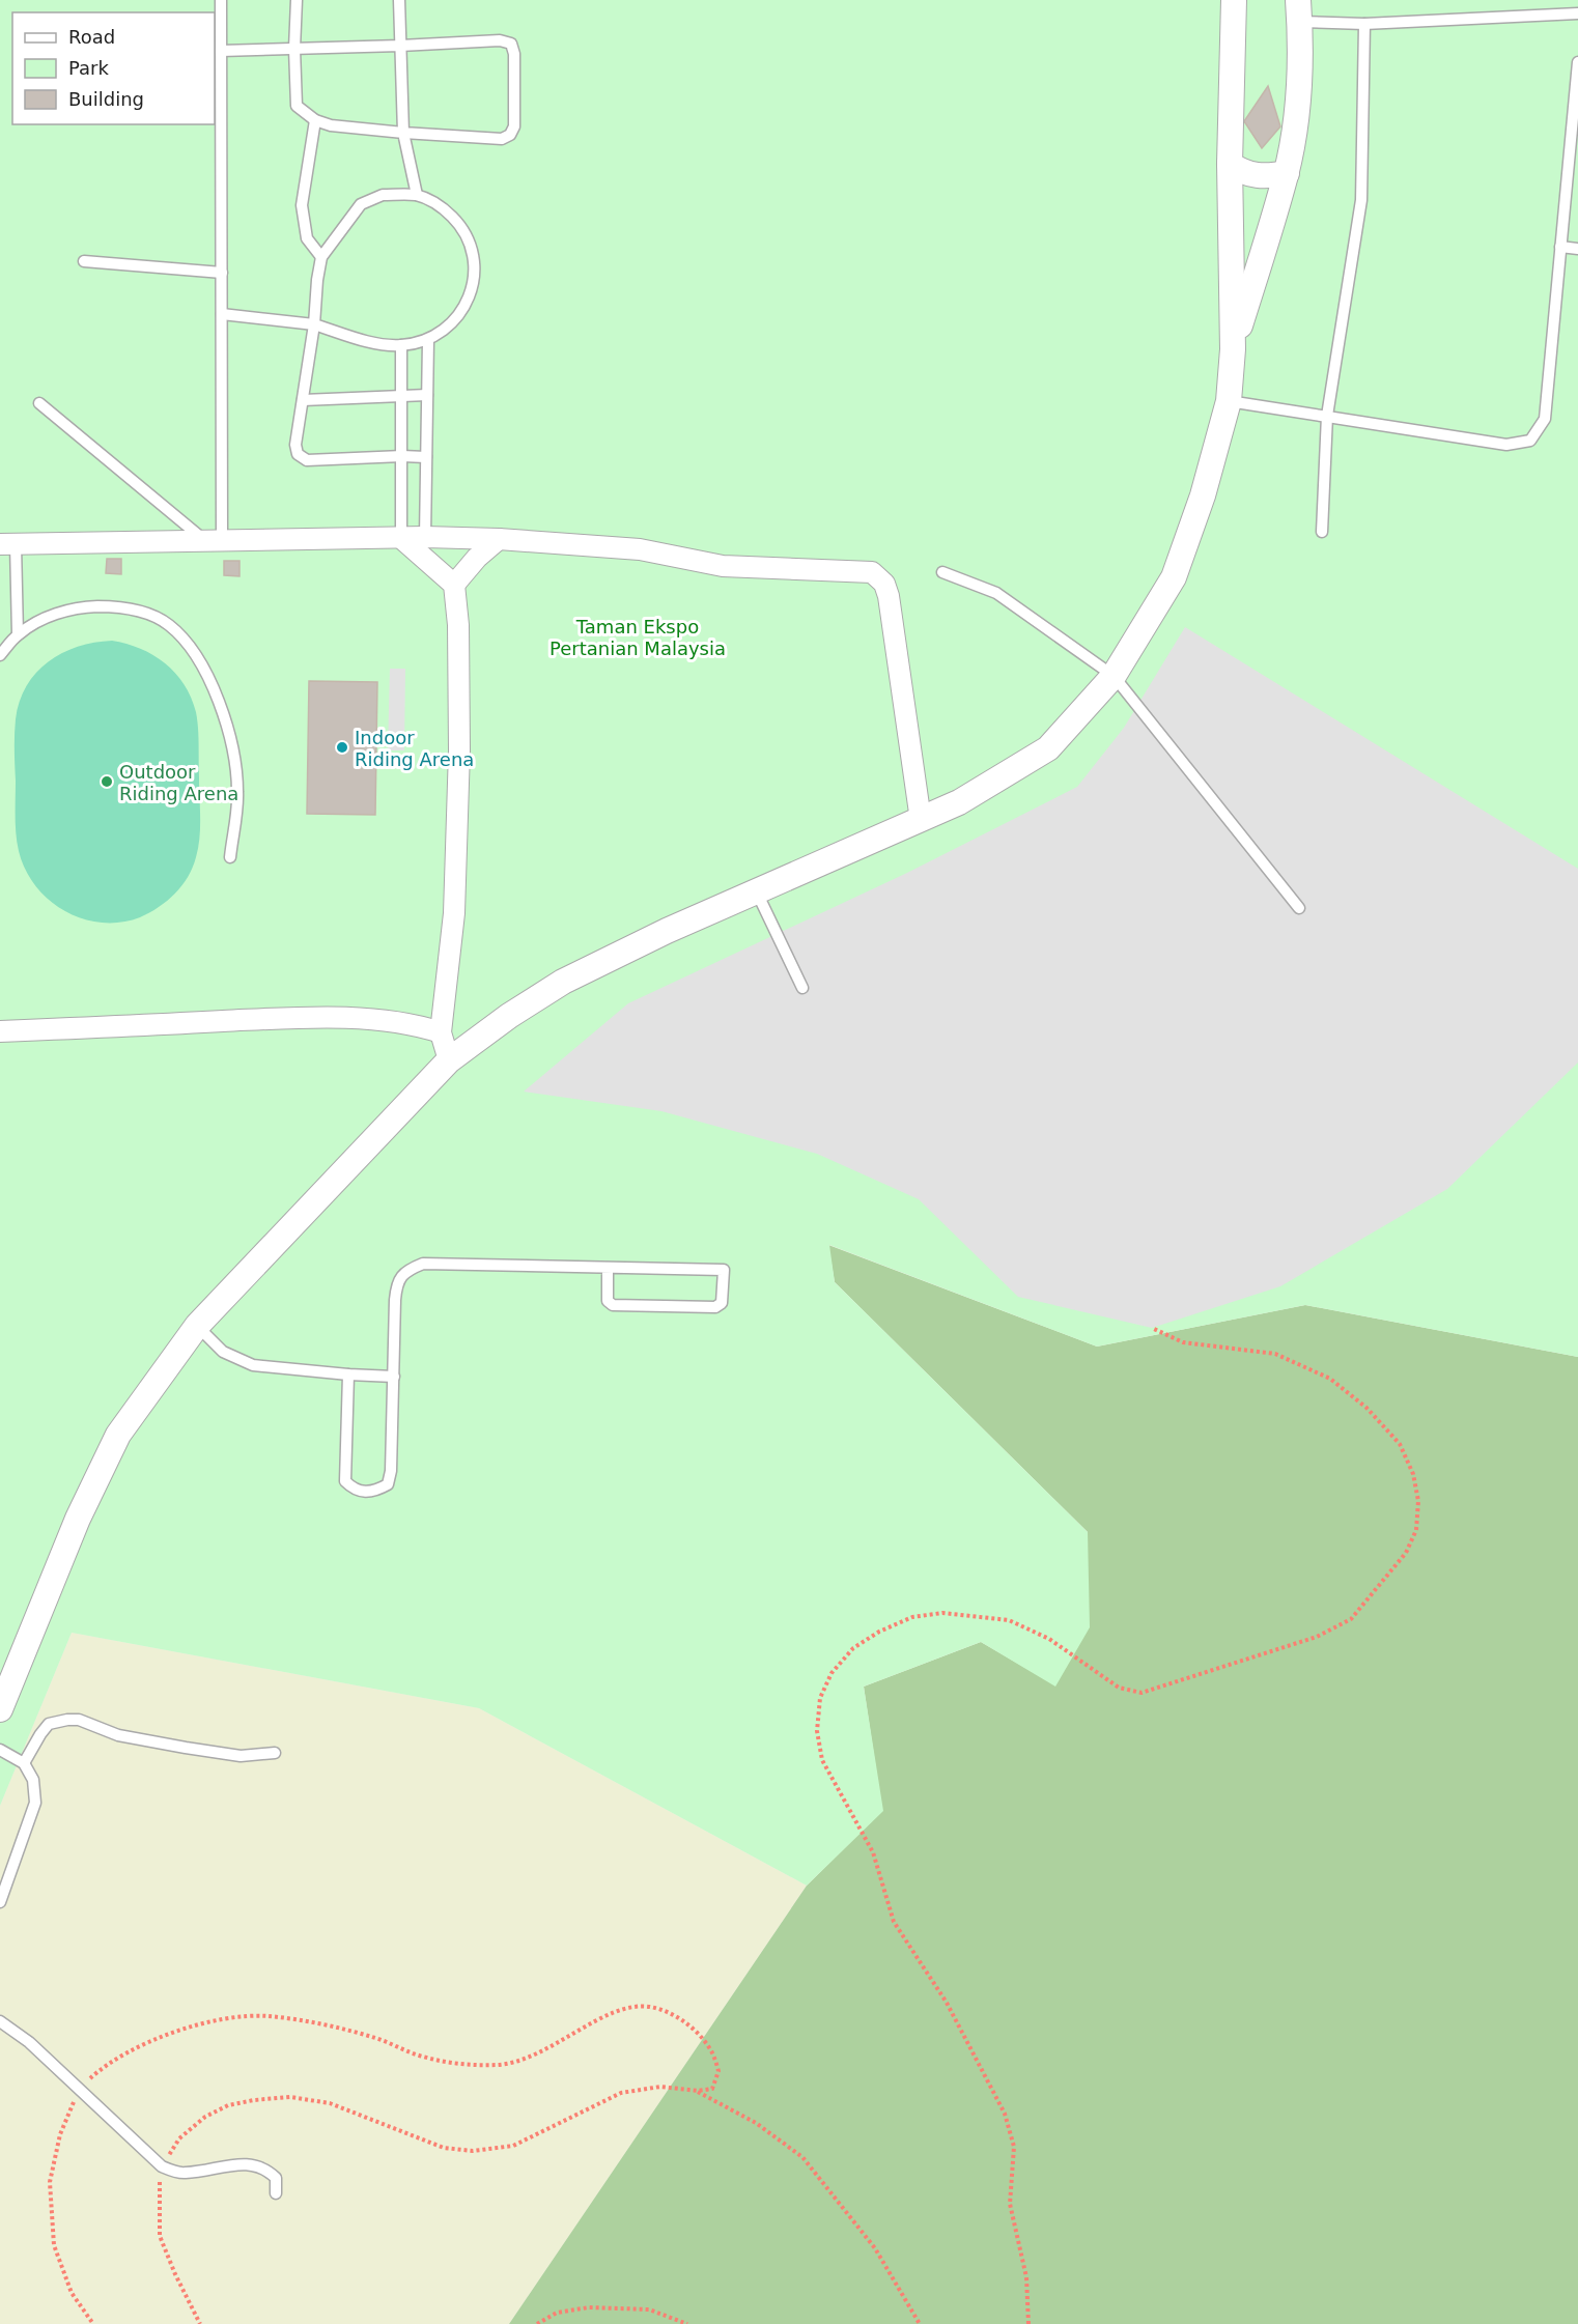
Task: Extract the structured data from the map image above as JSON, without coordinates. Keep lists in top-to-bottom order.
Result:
{
  "parks": ["Taman Ekspo Pertanian Malaysia"],
  "places": ["Indoor Riding Arena", "Outdoor Riding Arena"],
  "legend": ["Road", "Park", "Building"]
}
